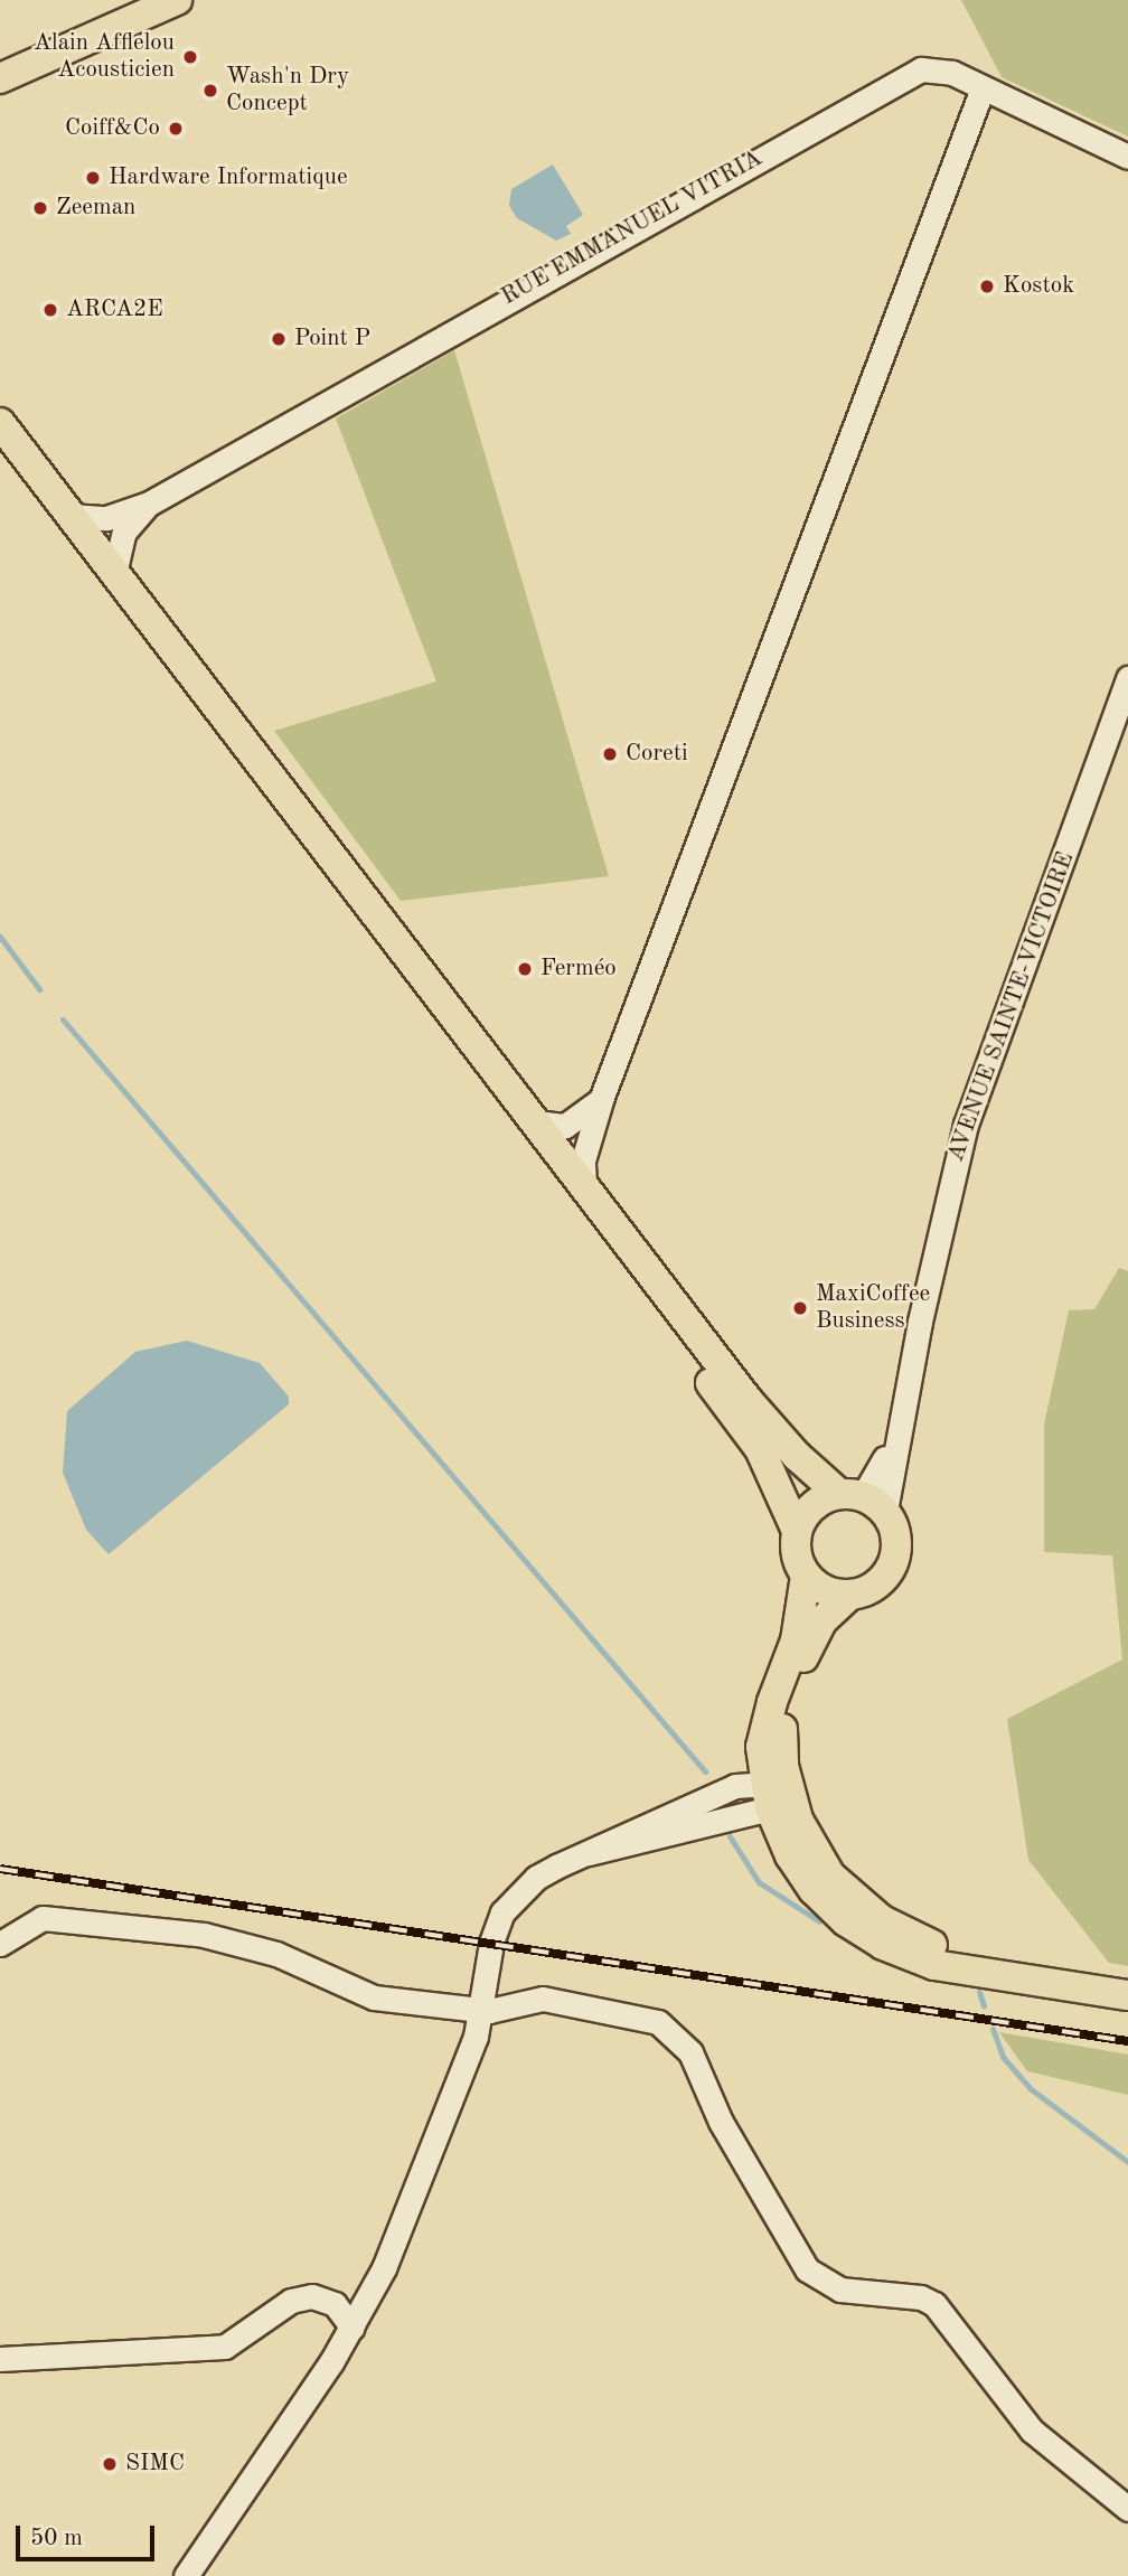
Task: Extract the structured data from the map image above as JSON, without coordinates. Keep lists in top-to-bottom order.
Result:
{
  "streets": {
    "street": ["RUE EMMANUEL VITRIA", "AVENUE SAINTE-VICTOIRE"]
  },
  "places": [
    "Alain Afflelou Acousticien",
    "Wash'n Dry Concept",
    "Coiff&Co",
    "Hardware Informatique",
    "Zeeman",
    "Kostok",
    "ARCA2E",
    "Point P",
    "Coreti",
    "Ferméo",
    "MaxiCoffee Business",
    "SIMC"
  ],
  "scale_bar": "50 m"
}
